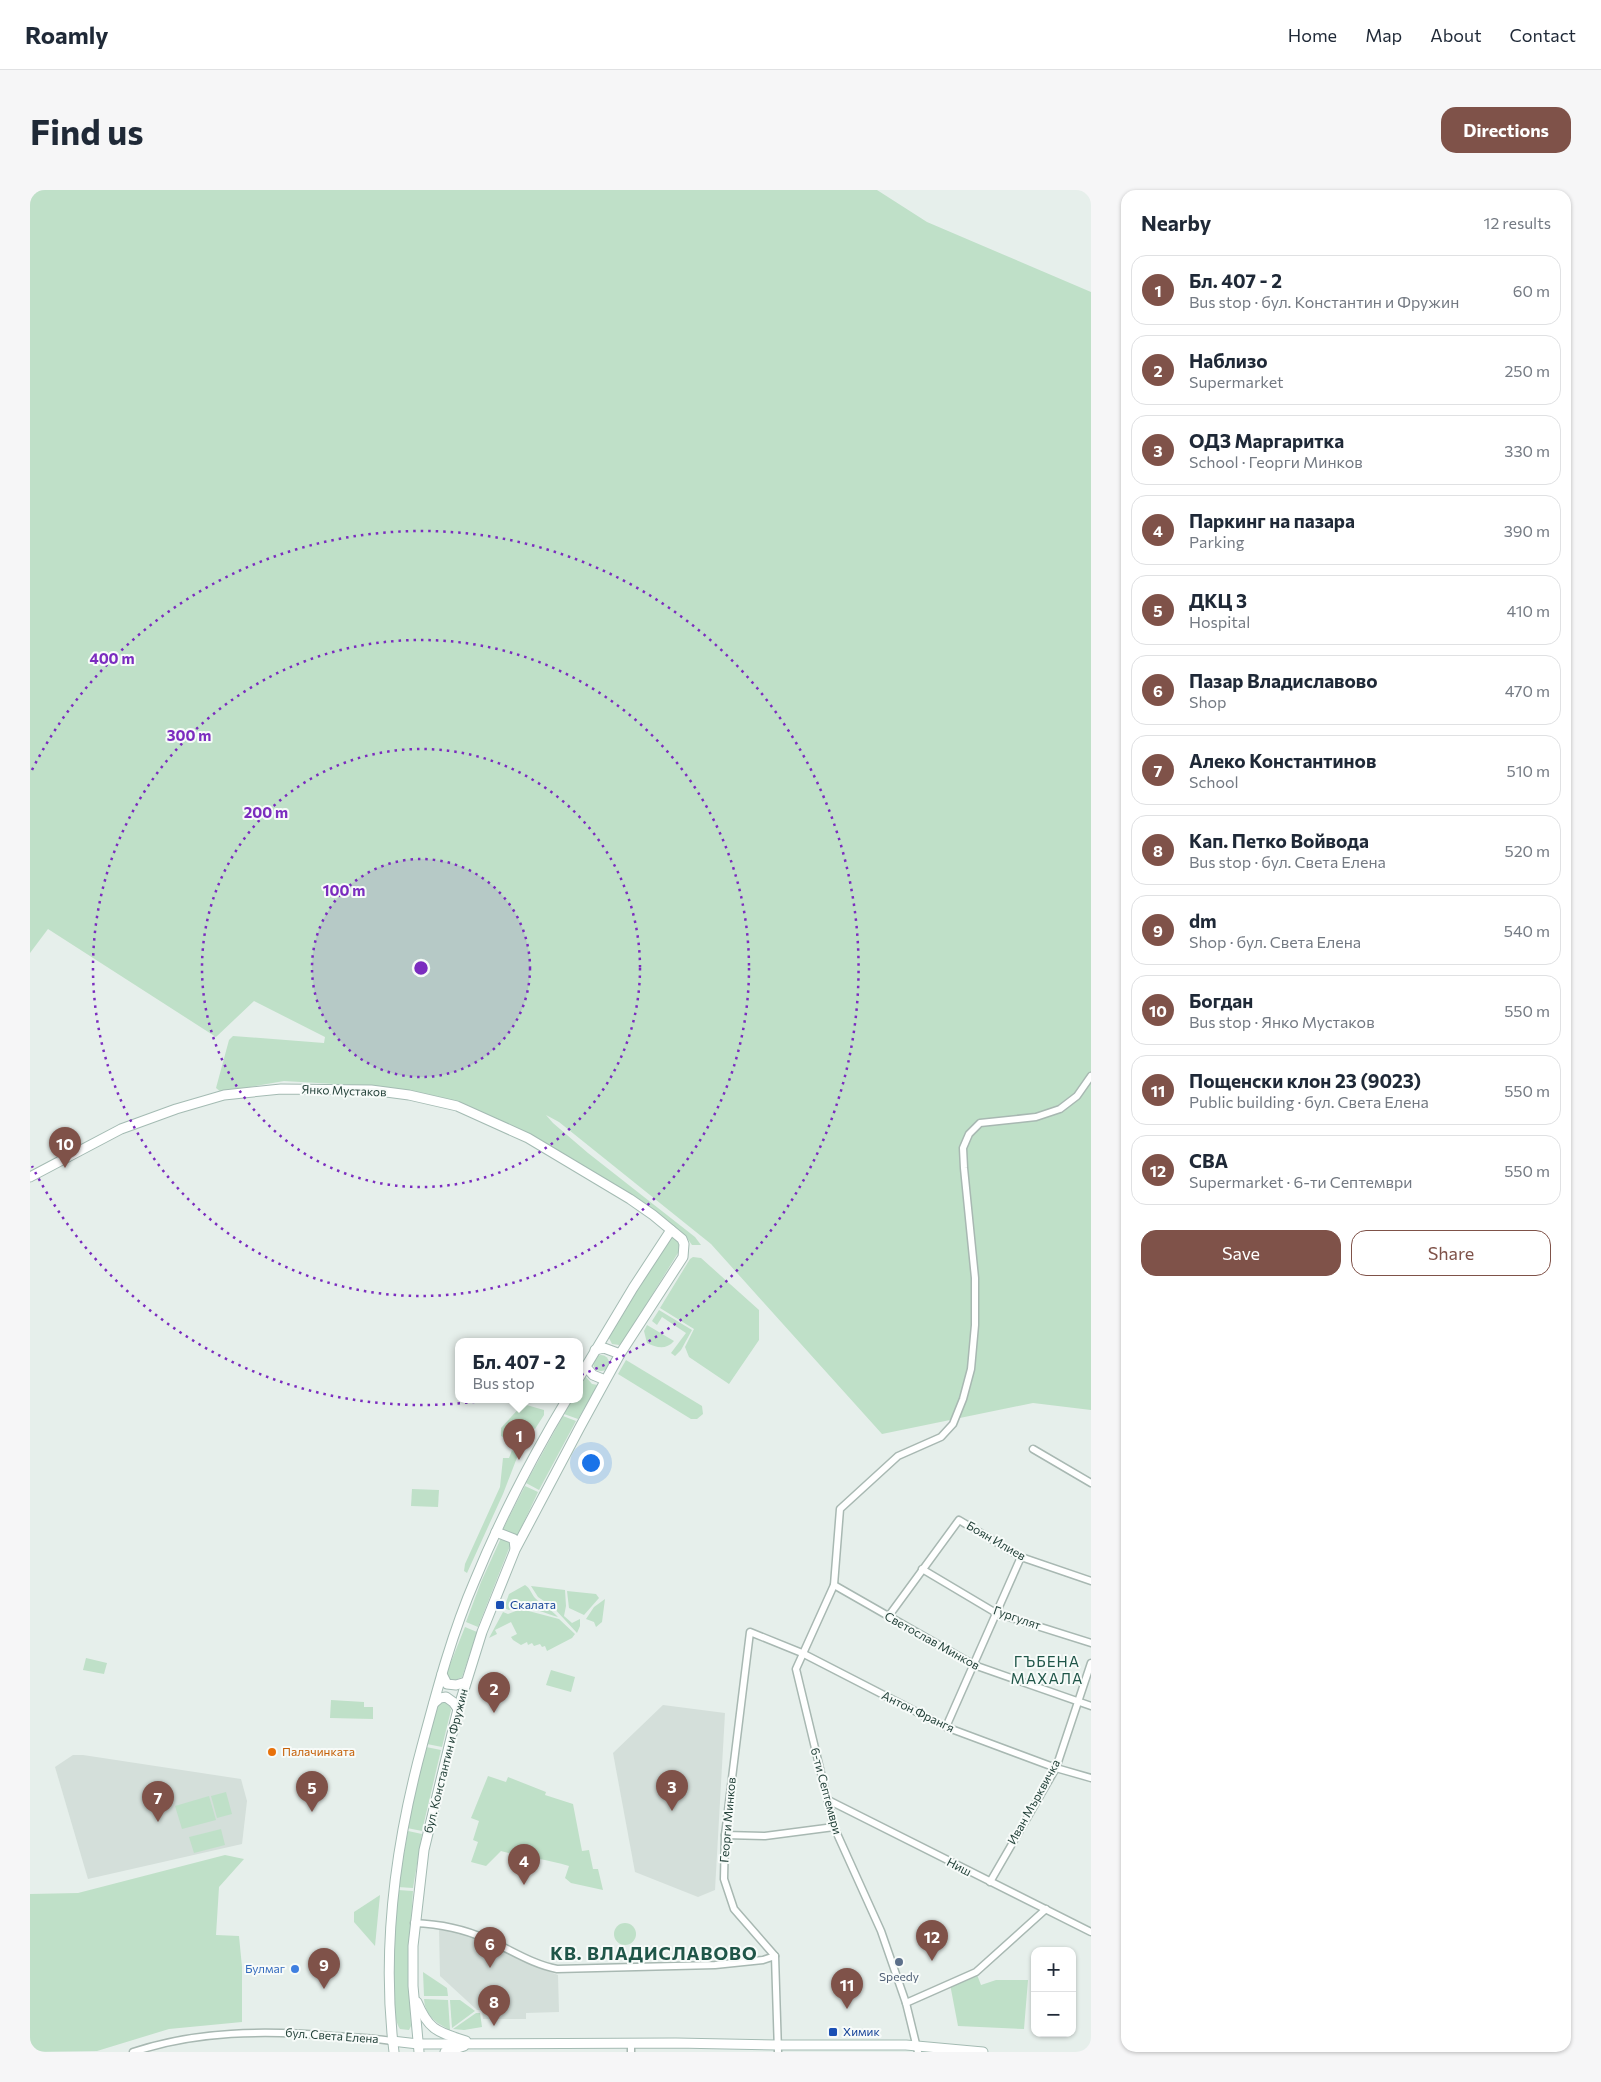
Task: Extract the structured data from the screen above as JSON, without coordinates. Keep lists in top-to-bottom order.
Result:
{
  "streets": {
    "street": [
      "Янко Мустаков",
      "Боян Илиев",
      "Гургулят",
      "Светослав Минков",
      "Антон Франгя",
      "бул. Константин и Фружин",
      "6-ти Септември",
      "Иван Мърквичка",
      "Георги Минков",
      "Ниш",
      "бул. Света Елена"
    ]
  },
  "crossings": [
    ["Боян Илиев", "Гургулят"],
    ["Светослав Минков", "6-ти Септември"],
    ["Светослав Минков", "Иван Мърквичка"],
    ["Антон Франгя", "6-ти Септември"],
    ["Антон Франгя", "Иван Мърквичка"],
    ["Антон Франгя", "Георги Минков"],
    ["бул. Константин и Фружин", "бул. Света Елена"],
    ["6-ти Септември", "Ниш"],
    ["6-ти Септември", "бул. Света Елена"],
    ["Иван Мърквичка", "Ниш"]
  ],
  "districts": ["ГЪБЕНА МАХАЛА", "КВ. ВЛАДИСЛАВОВО"],
  "places": {
    "transit": ["Скалата", "Химик"],
    "other": ["Палачинката", "Speedy", "Булмаг"]
  },
  "page": {
    "header": "Roamly",
    "nav": [
      "Home",
      "Map",
      "About",
      "Contact"
    ],
    "buttons": [
      "Directions",
      ["Save", "Share"]
    ],
    "title": "Find us",
    "heading": ["Nearby", "12 results"],
    "list": [
      {
        "mark": "1",
        "name": "Бл. 407 - 2",
        "note": "Bus stop · бул. Константин и Фружин",
        "value": "60 m"
      },
      {
        "mark": "2",
        "name": "Наблизо",
        "note": "Supermarket",
        "value": "250 m"
      },
      {
        "mark": "3",
        "name": "ОДЗ Маргаритка",
        "note": "School · Георги Минков",
        "value": "330 m"
      },
      {
        "mark": "4",
        "name": "Паркинг на пазара",
        "note": "Parking",
        "value": "390 m"
      },
      {
        "mark": "5",
        "name": "ДКЦ 3",
        "note": "Hospital",
        "value": "410 m"
      },
      {
        "mark": "6",
        "name": "Пазар Владиславово",
        "note": "Shop",
        "value": "470 m"
      },
      {
        "mark": "7",
        "name": "Алеко Константинов",
        "note": "School",
        "value": "510 m"
      },
      {
        "mark": "8",
        "name": "Кап. Петко Войвода",
        "note": "Bus stop · бул. Света Елена",
        "value": "520 m"
      },
      {
        "mark": "9",
        "name": "dm",
        "note": "Shop · бул. Света Елена",
        "value": "540 m"
      },
      {
        "mark": "10",
        "name": "Богдан",
        "note": "Bus stop · Янко Мустаков",
        "value": "550 m"
      },
      {
        "mark": "11",
        "name": "Пощенски клон 23 (9023)",
        "note": "Public building · бул. Света Елена",
        "value": "550 m"
      },
      {
        "mark": "12",
        "name": "CBA",
        "note": "Supermarket · 6-ти Септември",
        "value": "550 m"
      }
    ],
    "pins": [
      "10",
      "1",
      "2",
      "3",
      "5",
      "7",
      "4",
      "12",
      "6",
      "9",
      "11",
      "8"
    ],
    "popup": ["Бл. 407 - 2", "Bus stop"],
    "map_buttons": ["+", "−"]
  },
  "rings": [
    "400 m",
    "300 m",
    "200 m",
    "100 m"
  ]
}
